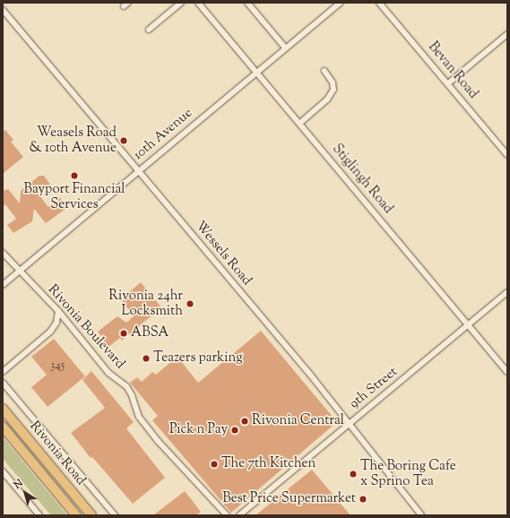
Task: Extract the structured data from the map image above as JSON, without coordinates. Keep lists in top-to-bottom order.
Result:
{
  "streets": {
    "main road": ["Rivonia Road"],
    "street": [
      "Bevan Road",
      "10th Avenue",
      "Stiglingh Road",
      "Wessels Road",
      "Rivonia Boulevard",
      "9th Street"
    ]
  },
  "crossings": [
    ["10th Avenue", "Stiglingh Road"],
    ["10th Avenue", "Wessels Road"],
    ["10th Avenue", "Rivonia Boulevard"],
    ["Stiglingh Road", "9th Street"],
    ["Wessels Road", "9th Street"]
  ],
  "places": [
    "Weasels Road & 10th Avenue",
    "Bayport Financial Services",
    "Rivonia 24hr Locksmith",
    "ABSA",
    "Teazers parking",
    "Rivonia Central",
    "Pick n Pay",
    "The 7th Kitchen",
    "The Boring Cafe x Sprino Tea",
    "Best Price Supermarket"
  ],
  "house_numbers": ["345"],
  "north": "top left"
}
